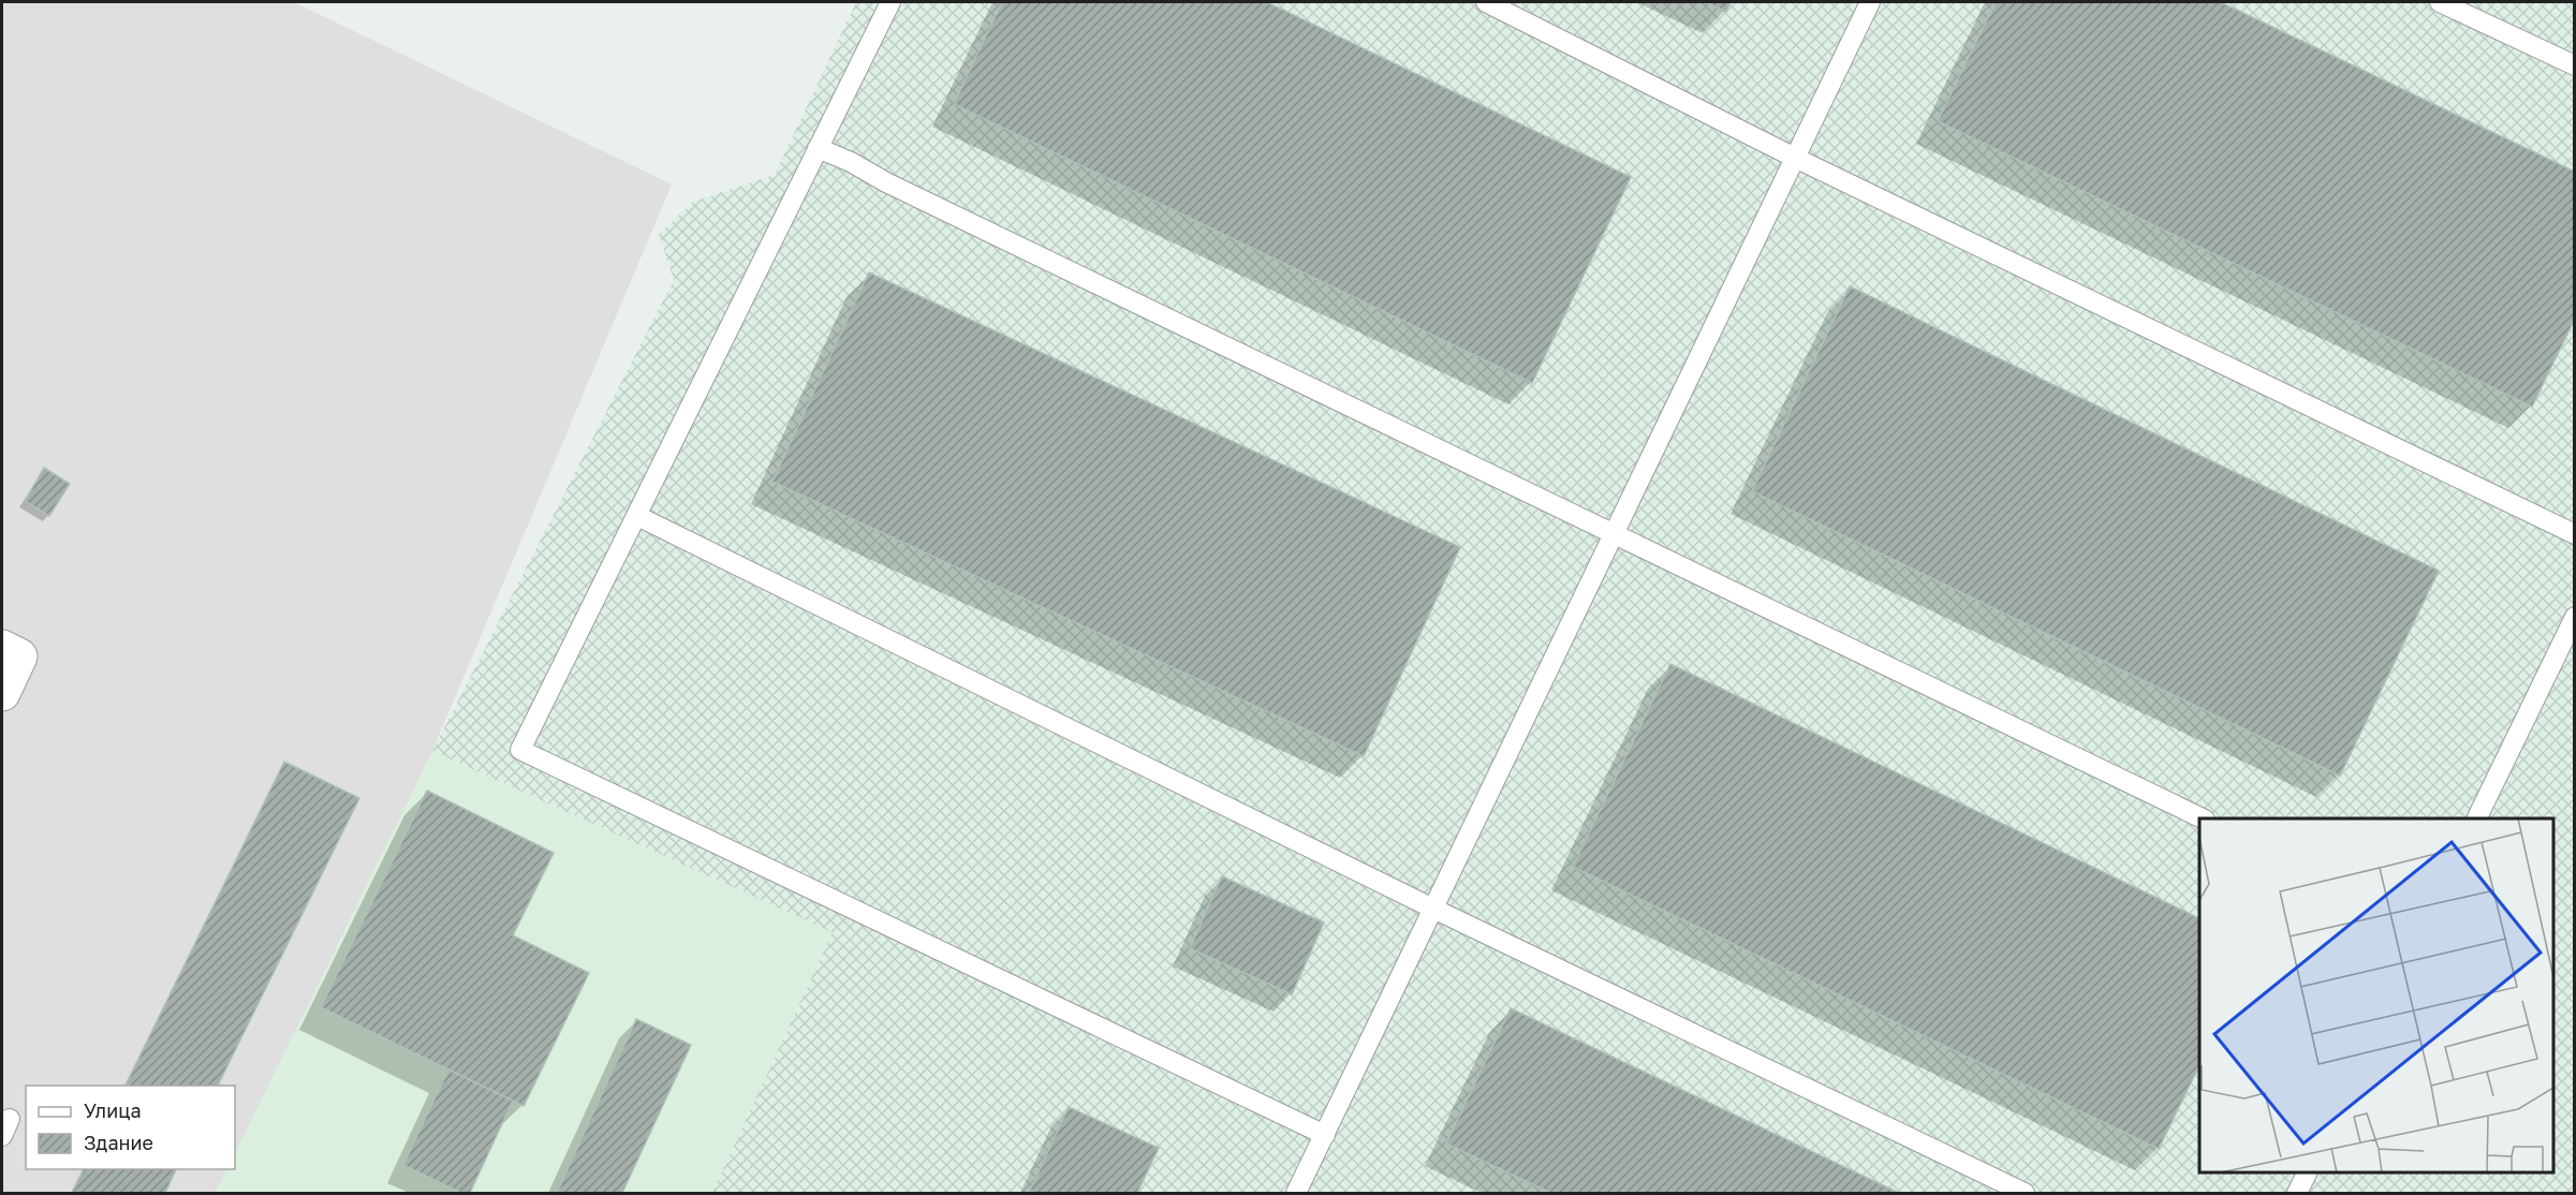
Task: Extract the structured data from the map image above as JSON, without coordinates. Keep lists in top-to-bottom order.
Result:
{
  "legend": ["Улица", "Здание"]
}
